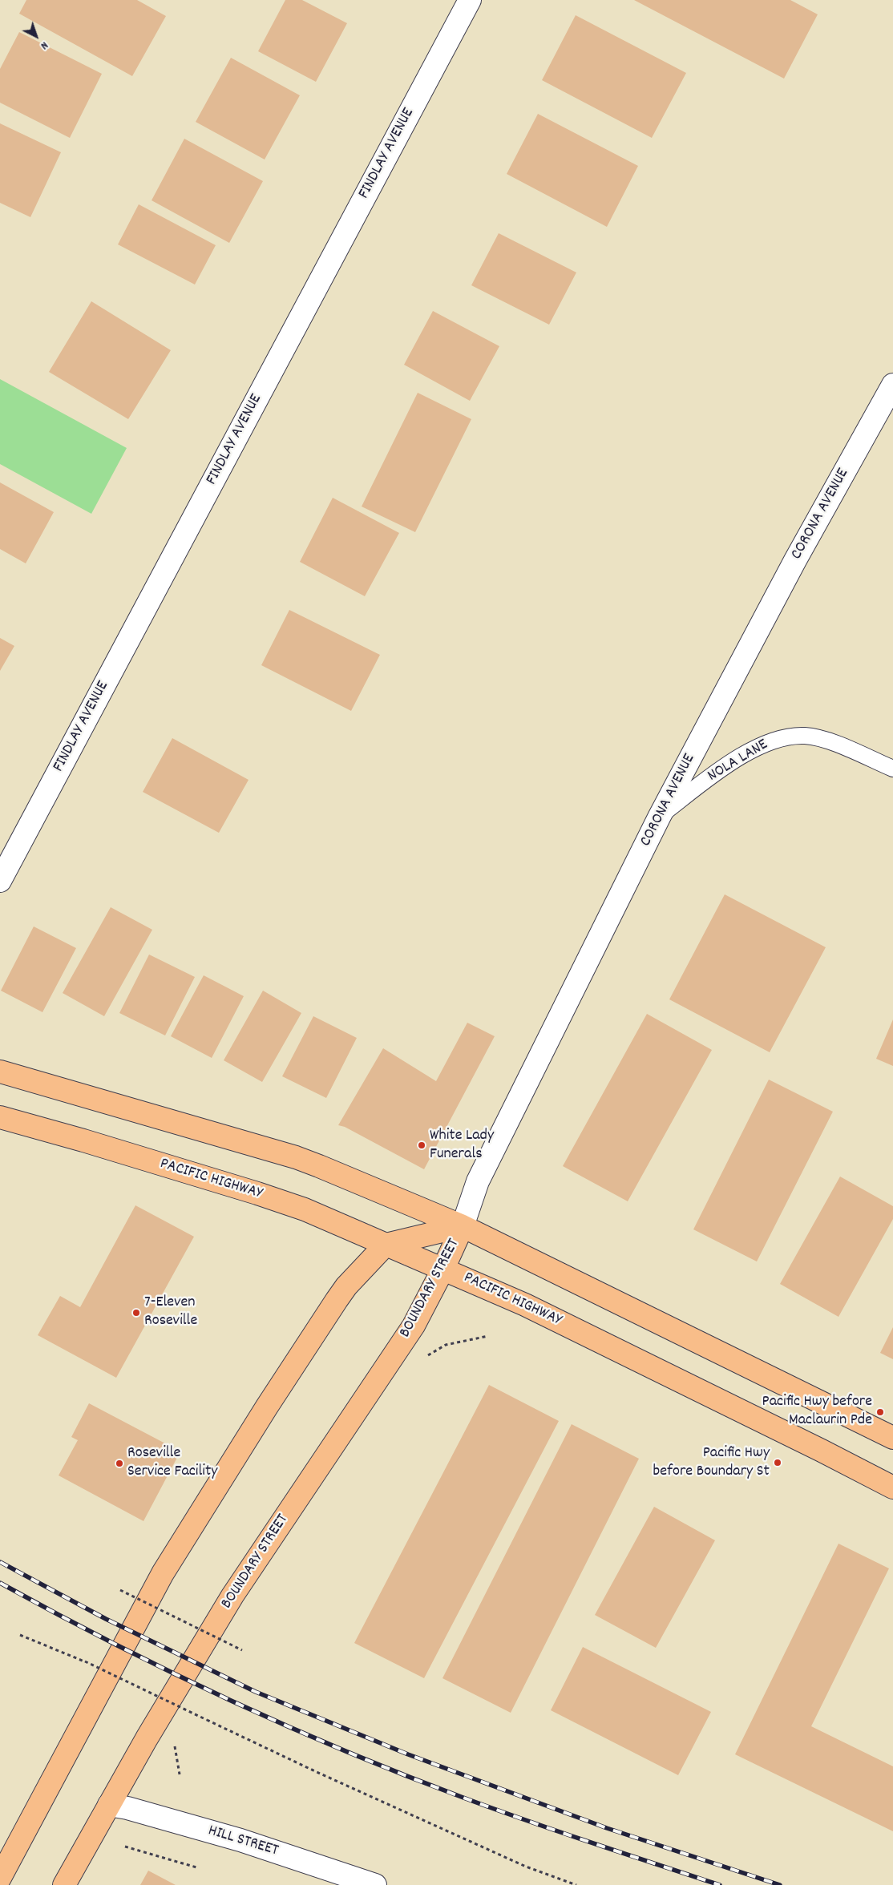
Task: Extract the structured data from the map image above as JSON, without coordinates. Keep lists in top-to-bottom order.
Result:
{
  "streets": {
    "highway": ["PACIFIC HIGHWAY", "BOUNDARY STREET"],
    "street": ["FINDLAY AVENUE", "CORONA AVENUE", "HILL STREET"],
    "lane": ["NOLA LANE"]
  },
  "crossings": [
    ["CORONA AVENUE", "NOLA LANE"],
    ["CORONA AVENUE", "BOUNDARY STREET"],
    ["PACIFIC HIGHWAY", "BOUNDARY STREET"],
    ["BOUNDARY STREET", "HILL STREET"]
  ],
  "places": [
    "White Lady Funerals",
    "7-Eleven Roseville",
    "Pacific Hwy before Maclaurin Pde",
    "Pacific Hwy before Boundary St",
    "Roseville Service Facility"
  ],
  "north": "bottom right"
}
